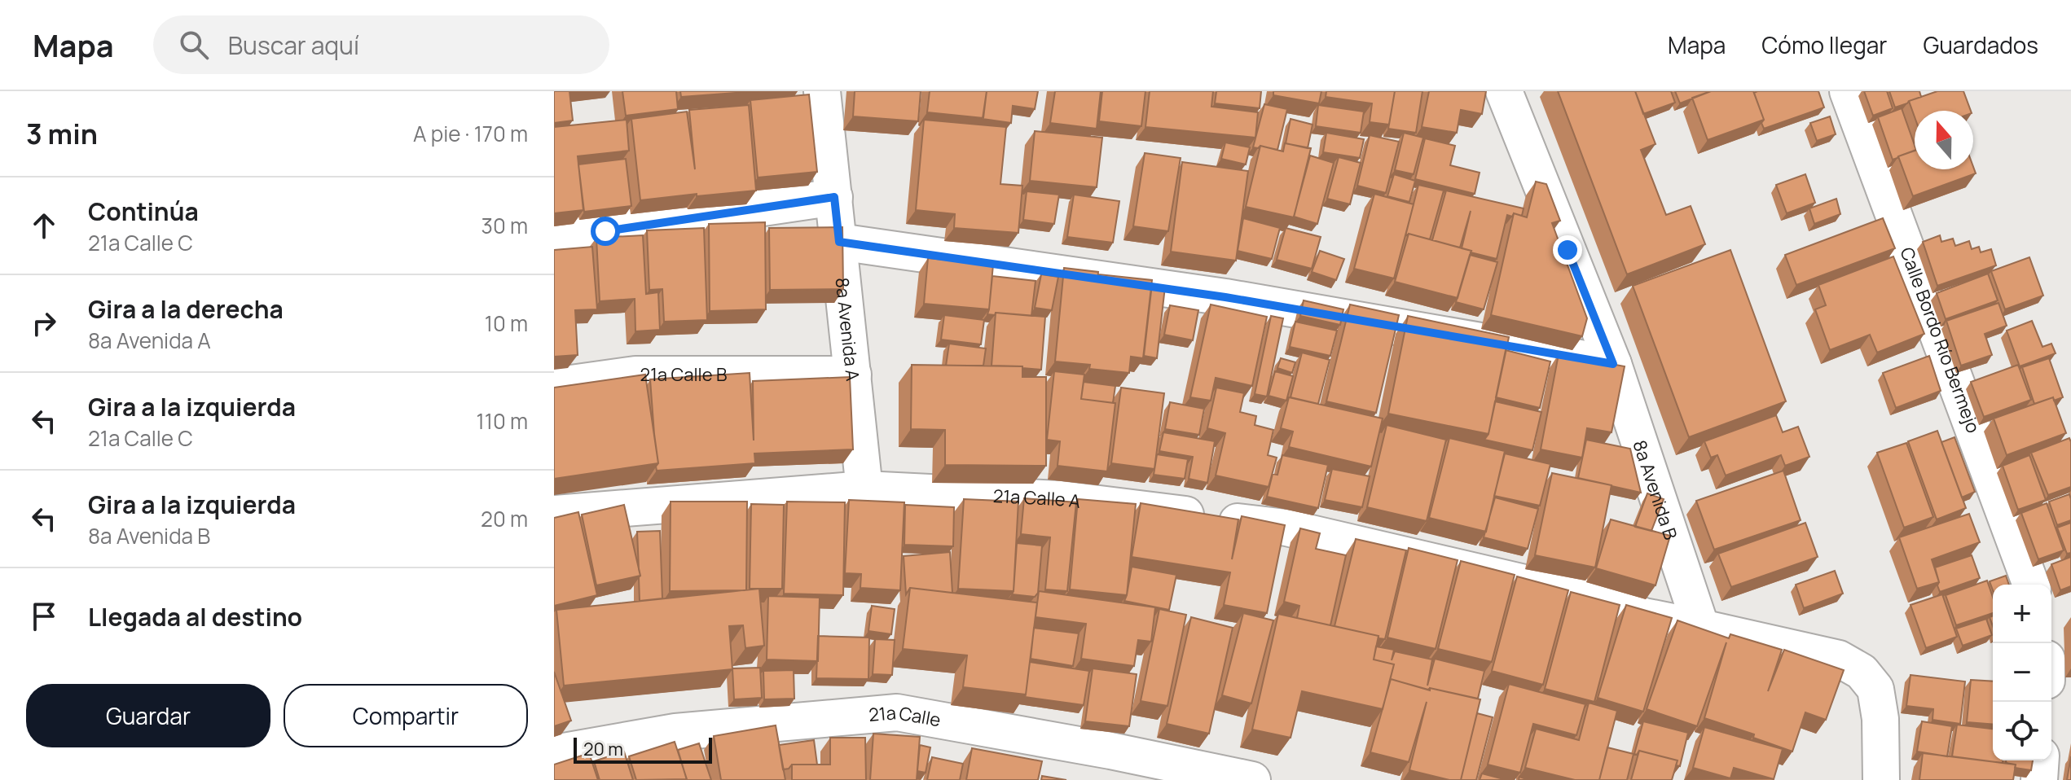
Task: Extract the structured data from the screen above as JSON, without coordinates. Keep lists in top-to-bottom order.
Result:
{
  "streets": {
    "street": [
      "8a Avenida A",
      "Calle Bordo Río Bermejo",
      "21a Calle B",
      "8a Avenida B",
      "21a Calle A",
      "21a Calle"
    ]
  },
  "crossings": [
    ["8a Avenida A", "21a Calle B"],
    ["8a Avenida A", "21a Calle A"],
    ["8a Avenida B", "21a Calle A"]
  ],
  "scale_bar": "20 m",
  "north": "top",
  "page": {
    "header": "Mapa",
    "search": "Buscar aquí",
    "nav": ["Mapa", "Cómo llegar", "Guardados"],
    "heading": ["3 min", "A pie · 170 m"],
    "list": [
      ["Continúa", "21a Calle C", "30 m"],
      ["Gira a la derecha", "8a Avenida A", "10 m"],
      ["Gira a la izquierda", "21a Calle C", "110 m"],
      ["Gira a la izquierda", "8a Avenida B", "20 m"],
      "Llegada al destino"
    ],
    "map_buttons": ["+", "−"],
    "buttons": ["Guardar", "Compartir"],
    "scale": "20 m"
  }
}
